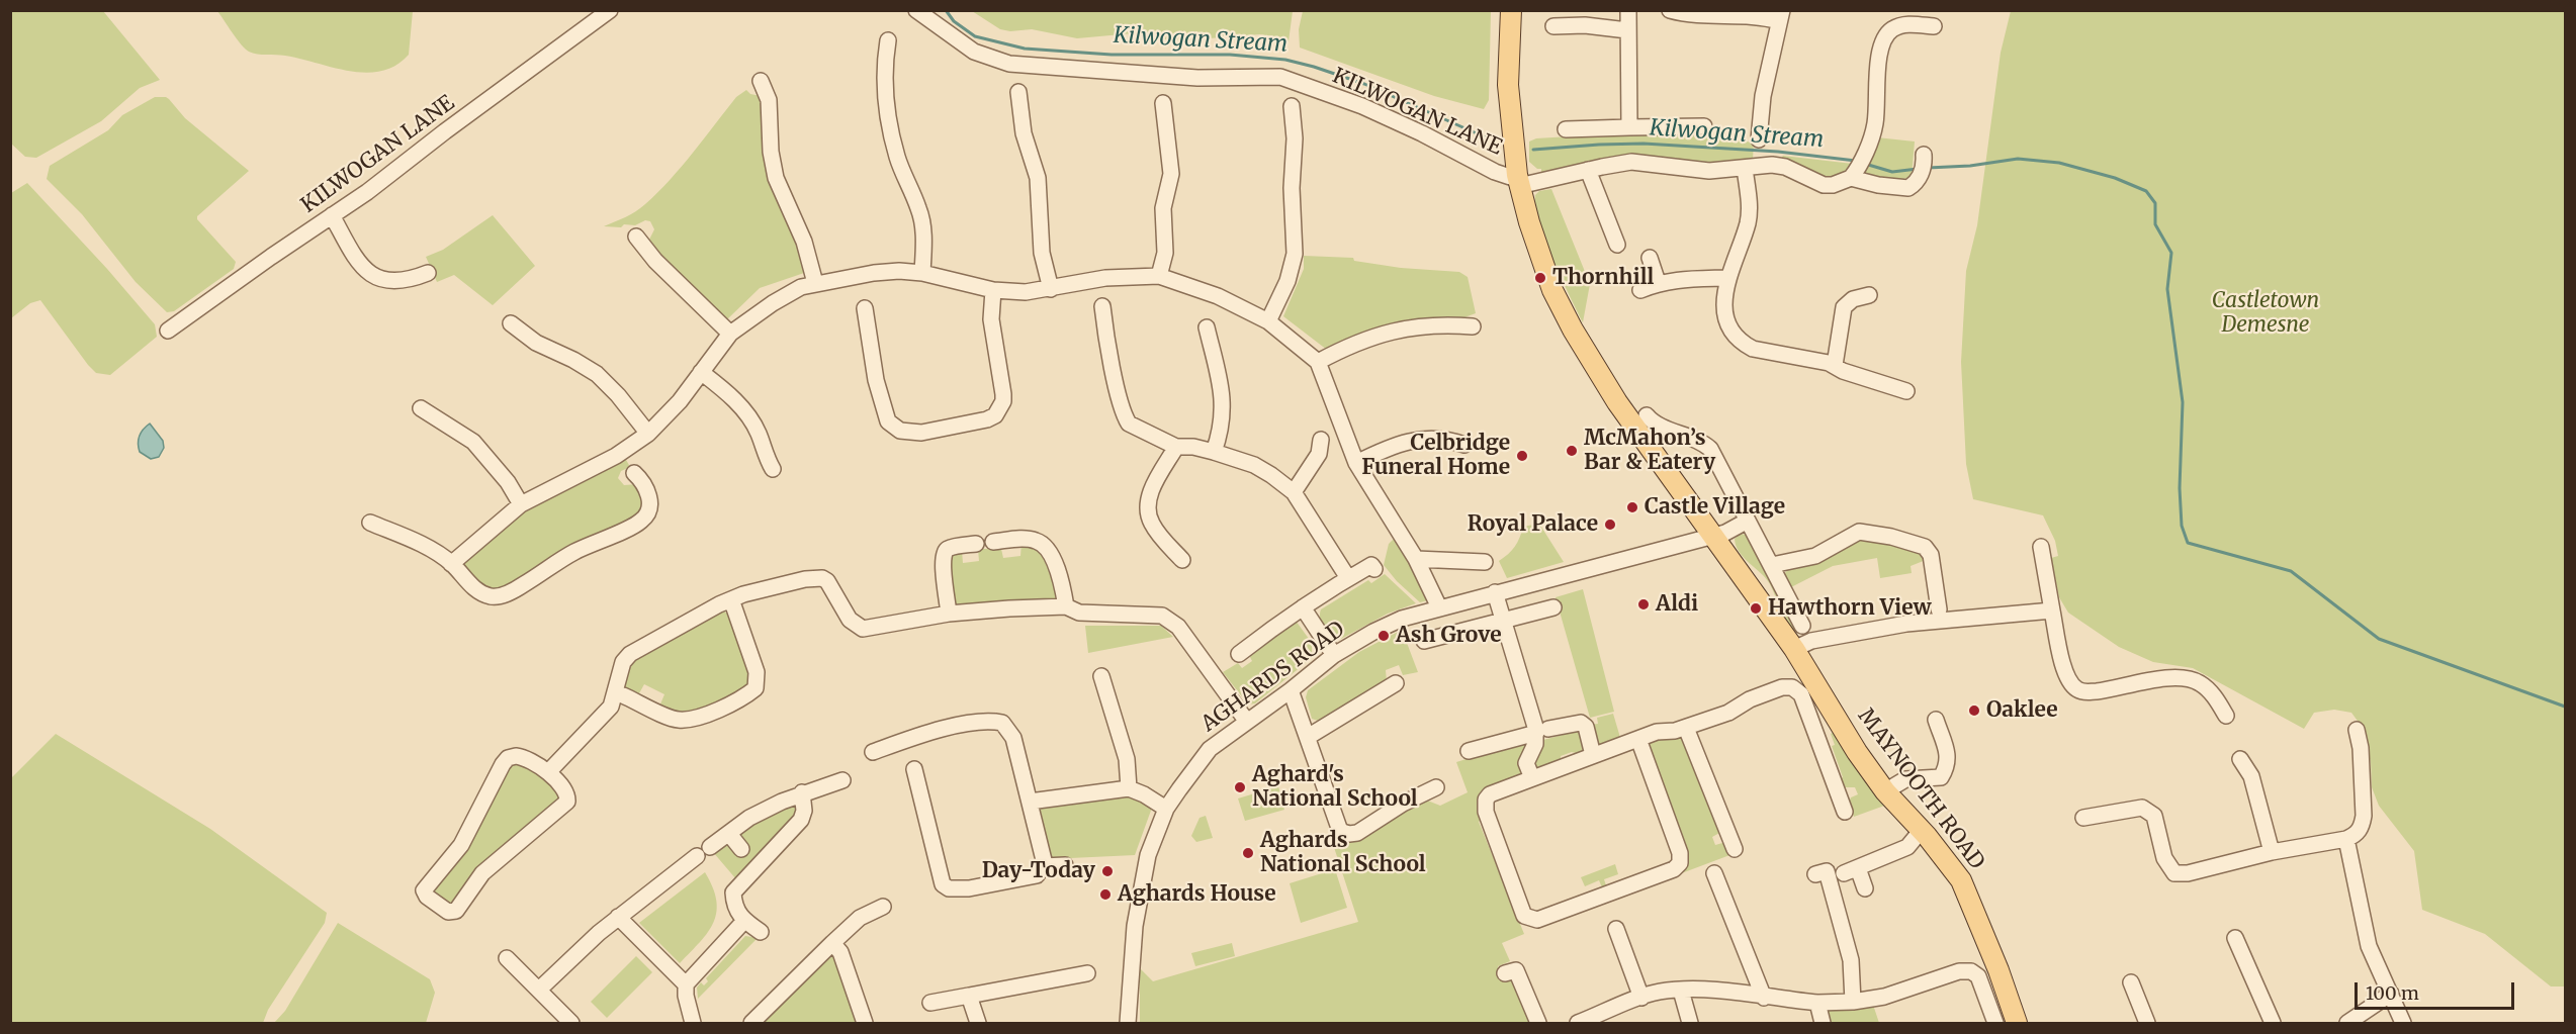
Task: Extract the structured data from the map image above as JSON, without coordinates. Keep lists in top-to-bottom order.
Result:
{
  "streets": {
    "main road": ["MAYNOOTH ROAD"],
    "street": ["KILWOGAN LANE", "AGHARDS ROAD"]
  },
  "crossings": [
    ["KILWOGAN LANE", "MAYNOOTH ROAD"],
    ["AGHARDS ROAD", "MAYNOOTH ROAD"]
  ],
  "water": ["Kilwogan Stream"],
  "parks": ["Castletown Demesne"],
  "places": [
    "Thornhill",
    "McMahon’s Bar & Eatery",
    "Celbridge Funeral Home",
    "Castle Village",
    "Royal Palace",
    "Aldi",
    "Hawthorn View",
    "Ash Grove",
    "Oaklee",
    "Aghard's National School",
    "Aghards National School",
    "Day-Today",
    "Aghards House"
  ],
  "scale_bar": "100 m"
}
